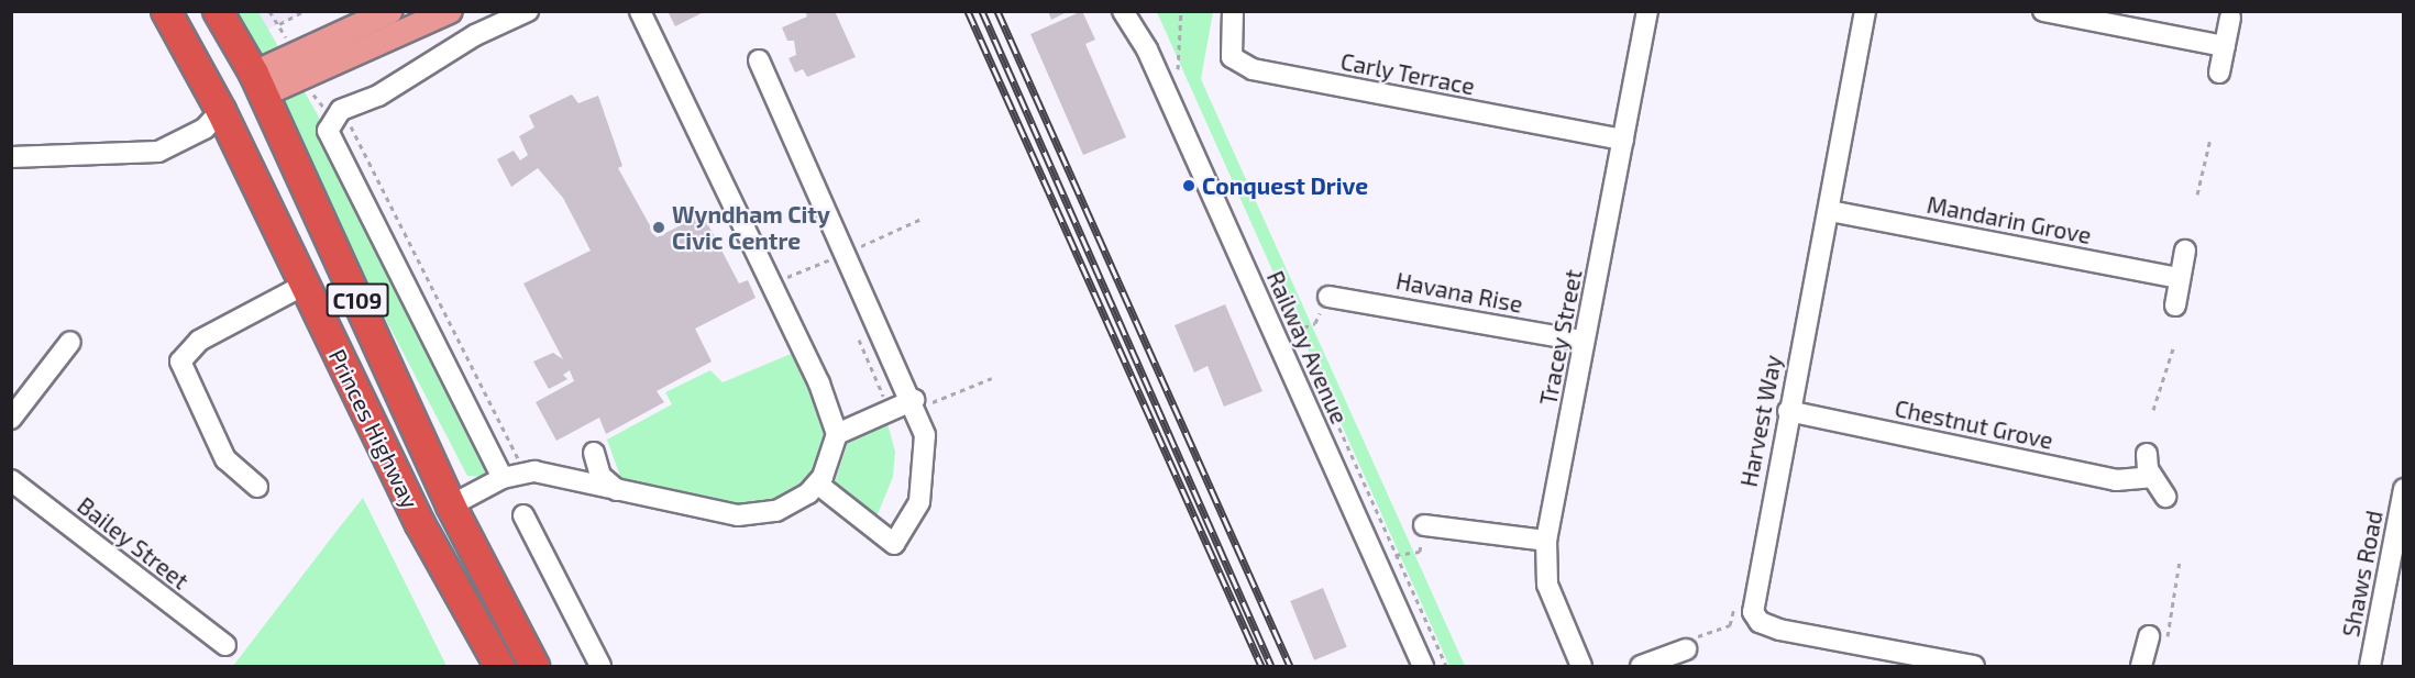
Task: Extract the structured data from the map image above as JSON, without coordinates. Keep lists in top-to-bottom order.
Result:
{
  "streets": {
    "highway": ["C109", "Princes Highway"],
    "street": [
      "Carly Terrace",
      "Mandarin Grove",
      "Havana Rise",
      "Tracey Street",
      "Railway Avenue",
      "Harvest Way",
      "Chestnut Grove",
      "Bailey Street",
      "Shaws Road"
    ]
  },
  "crossings": [
    ["Carly Terrace", "Tracey Street"],
    ["Mandarin Grove", "Harvest Way"],
    ["Havana Rise", "Tracey Street"],
    ["Harvest Way", "Chestnut Grove"]
  ],
  "places": ["Conquest Drive", "Wyndham City Civic Centre"]
}
